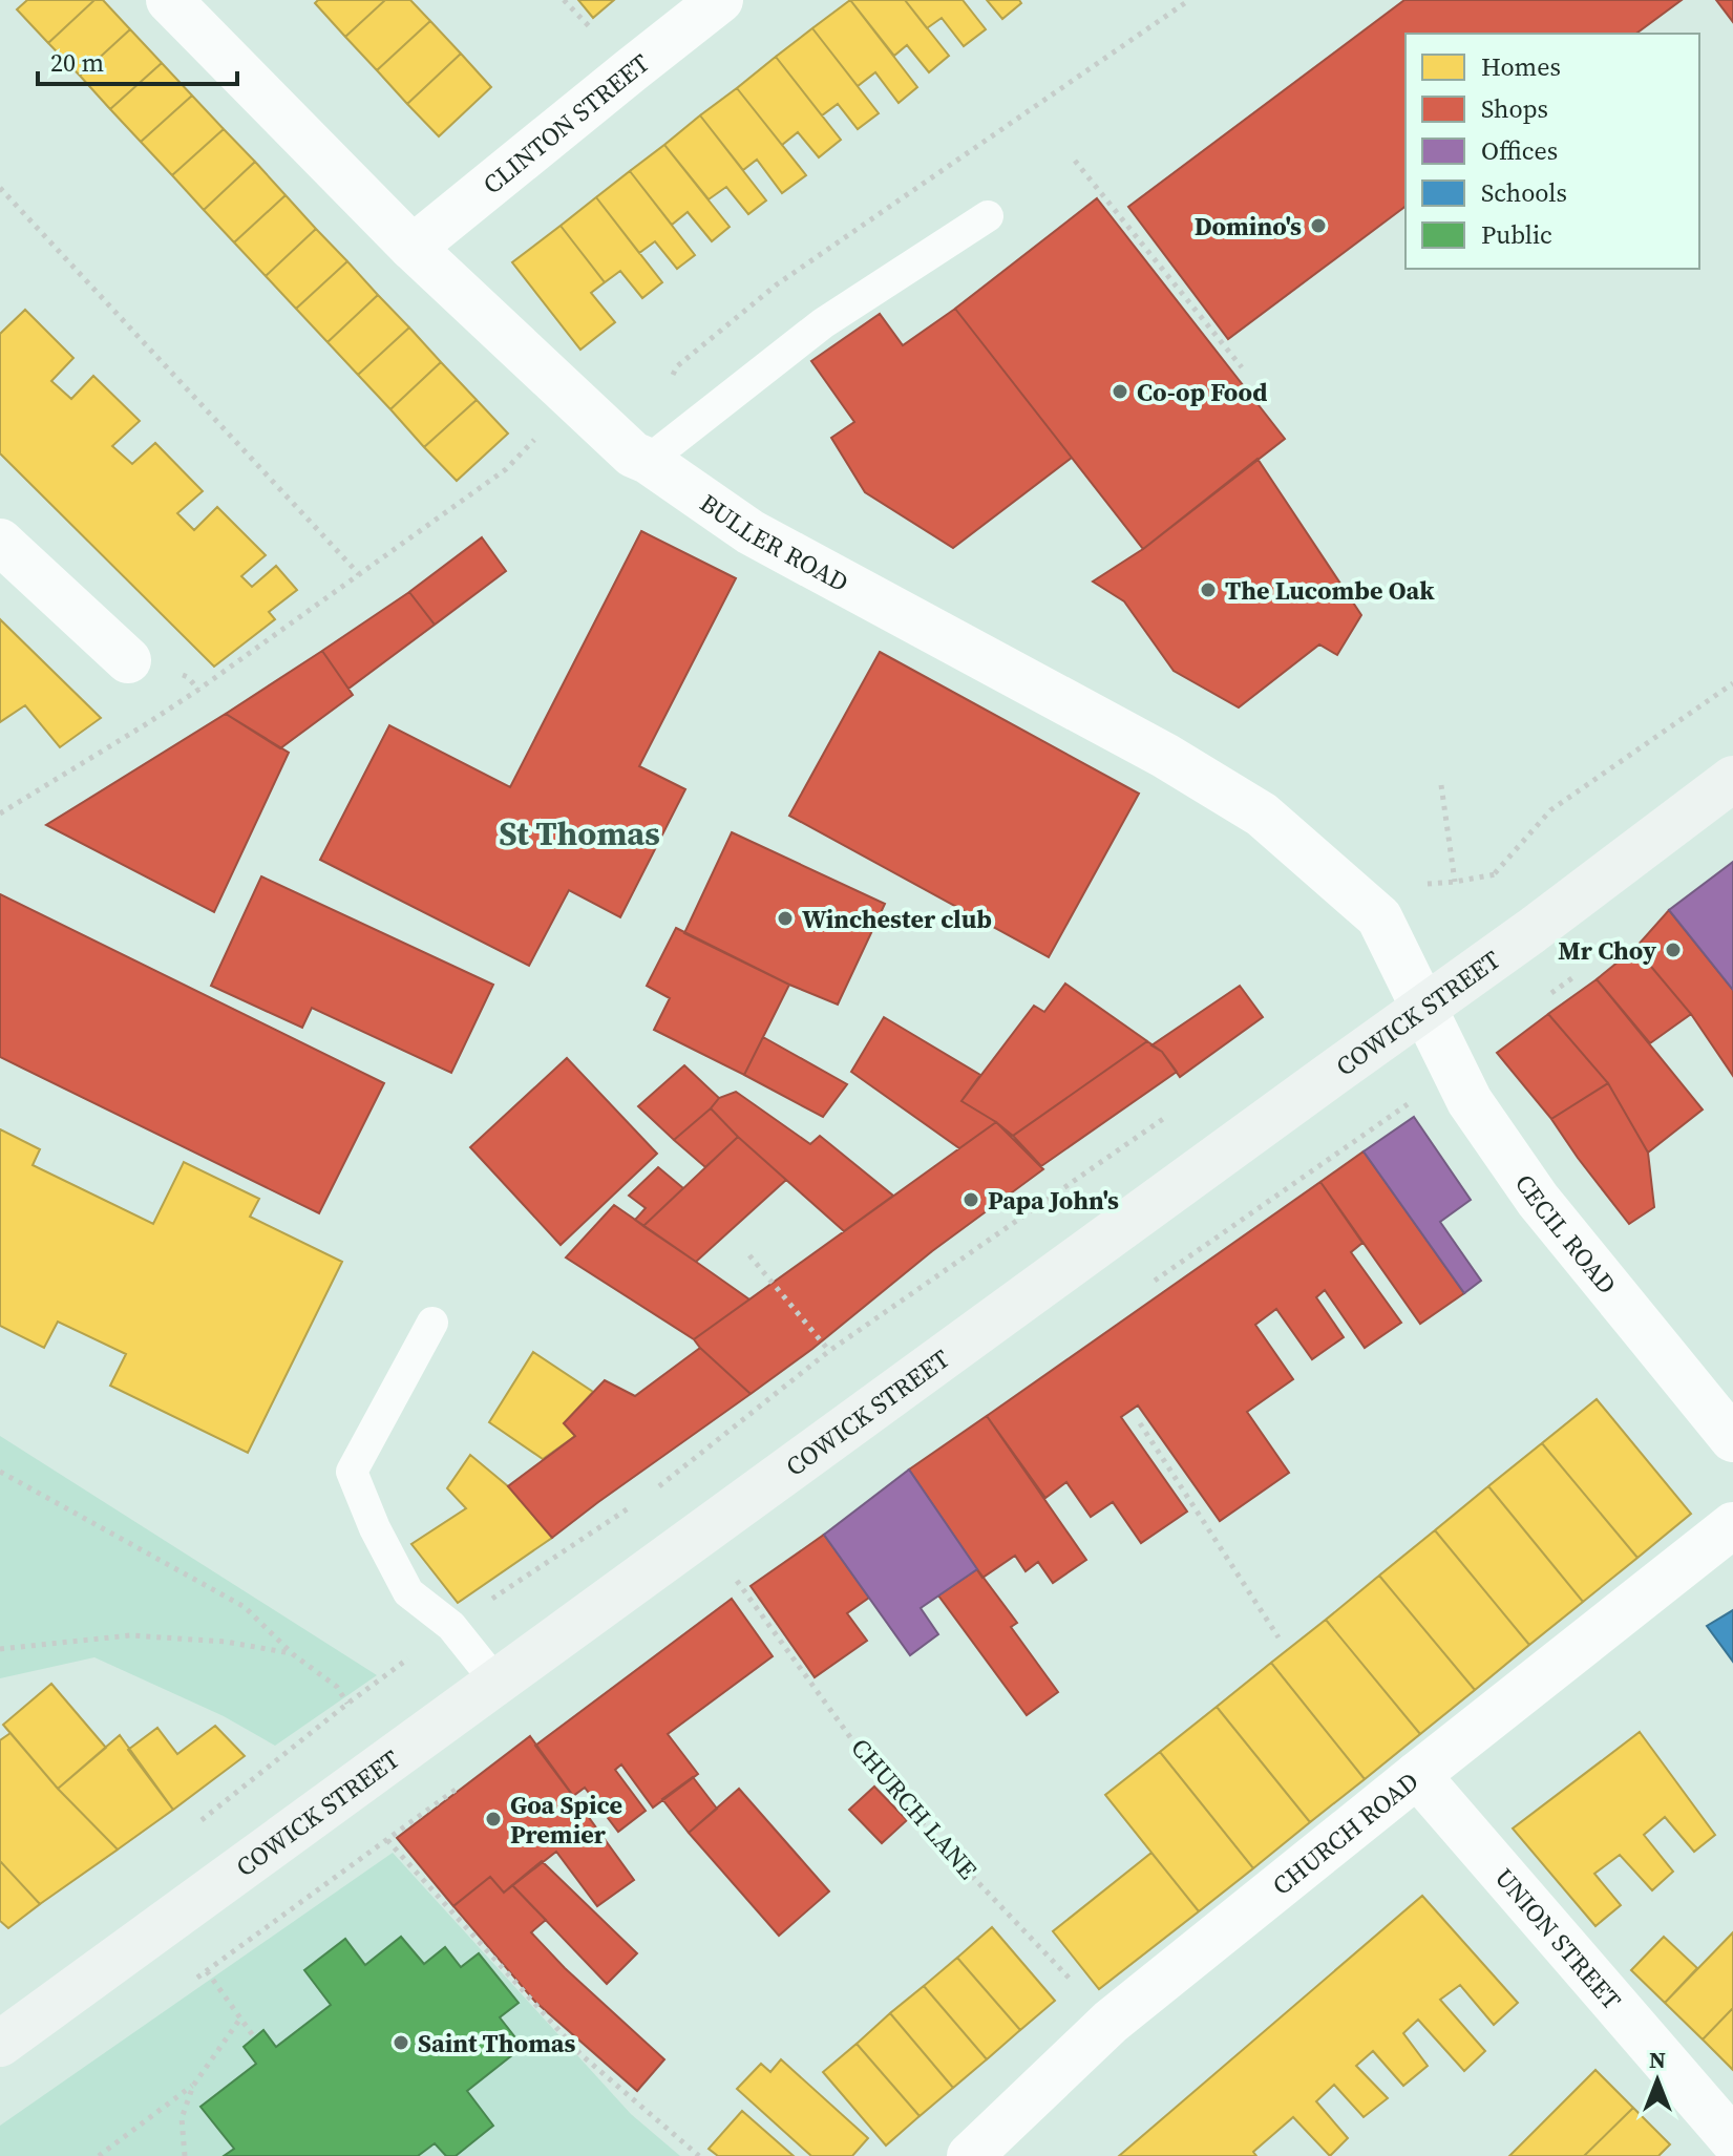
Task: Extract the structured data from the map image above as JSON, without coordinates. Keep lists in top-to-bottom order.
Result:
{
  "streets": {
    "main road": ["COWICK STREET"],
    "street": [
      "CLINTON STREET",
      "BULLER ROAD",
      "CECIL ROAD",
      "CHURCH ROAD",
      "UNION STREET"
    ],
    "path": ["CHURCH LANE"]
  },
  "crossings": [
    ["CLINTON STREET", "BULLER ROAD"],
    ["BULLER ROAD", "COWICK STREET"],
    ["BULLER ROAD", "CECIL ROAD"],
    ["COWICK STREET", "CECIL ROAD"],
    ["CHURCH LANE", "CHURCH ROAD"],
    ["CHURCH ROAD", "UNION STREET"]
  ],
  "districts": ["St Thomas"],
  "places": [
    "Domino's",
    "Co-op Food",
    "The Lucombe Oak",
    "Winchester club",
    "Mr Choy",
    "Papa John's",
    "Goa Spice Premier",
    "Saint Thomas"
  ],
  "legend": [
    "Homes",
    "Shops",
    "Offices",
    "Schools",
    "Public"
  ],
  "scale_bar": "20 m",
  "north": "top"
}
